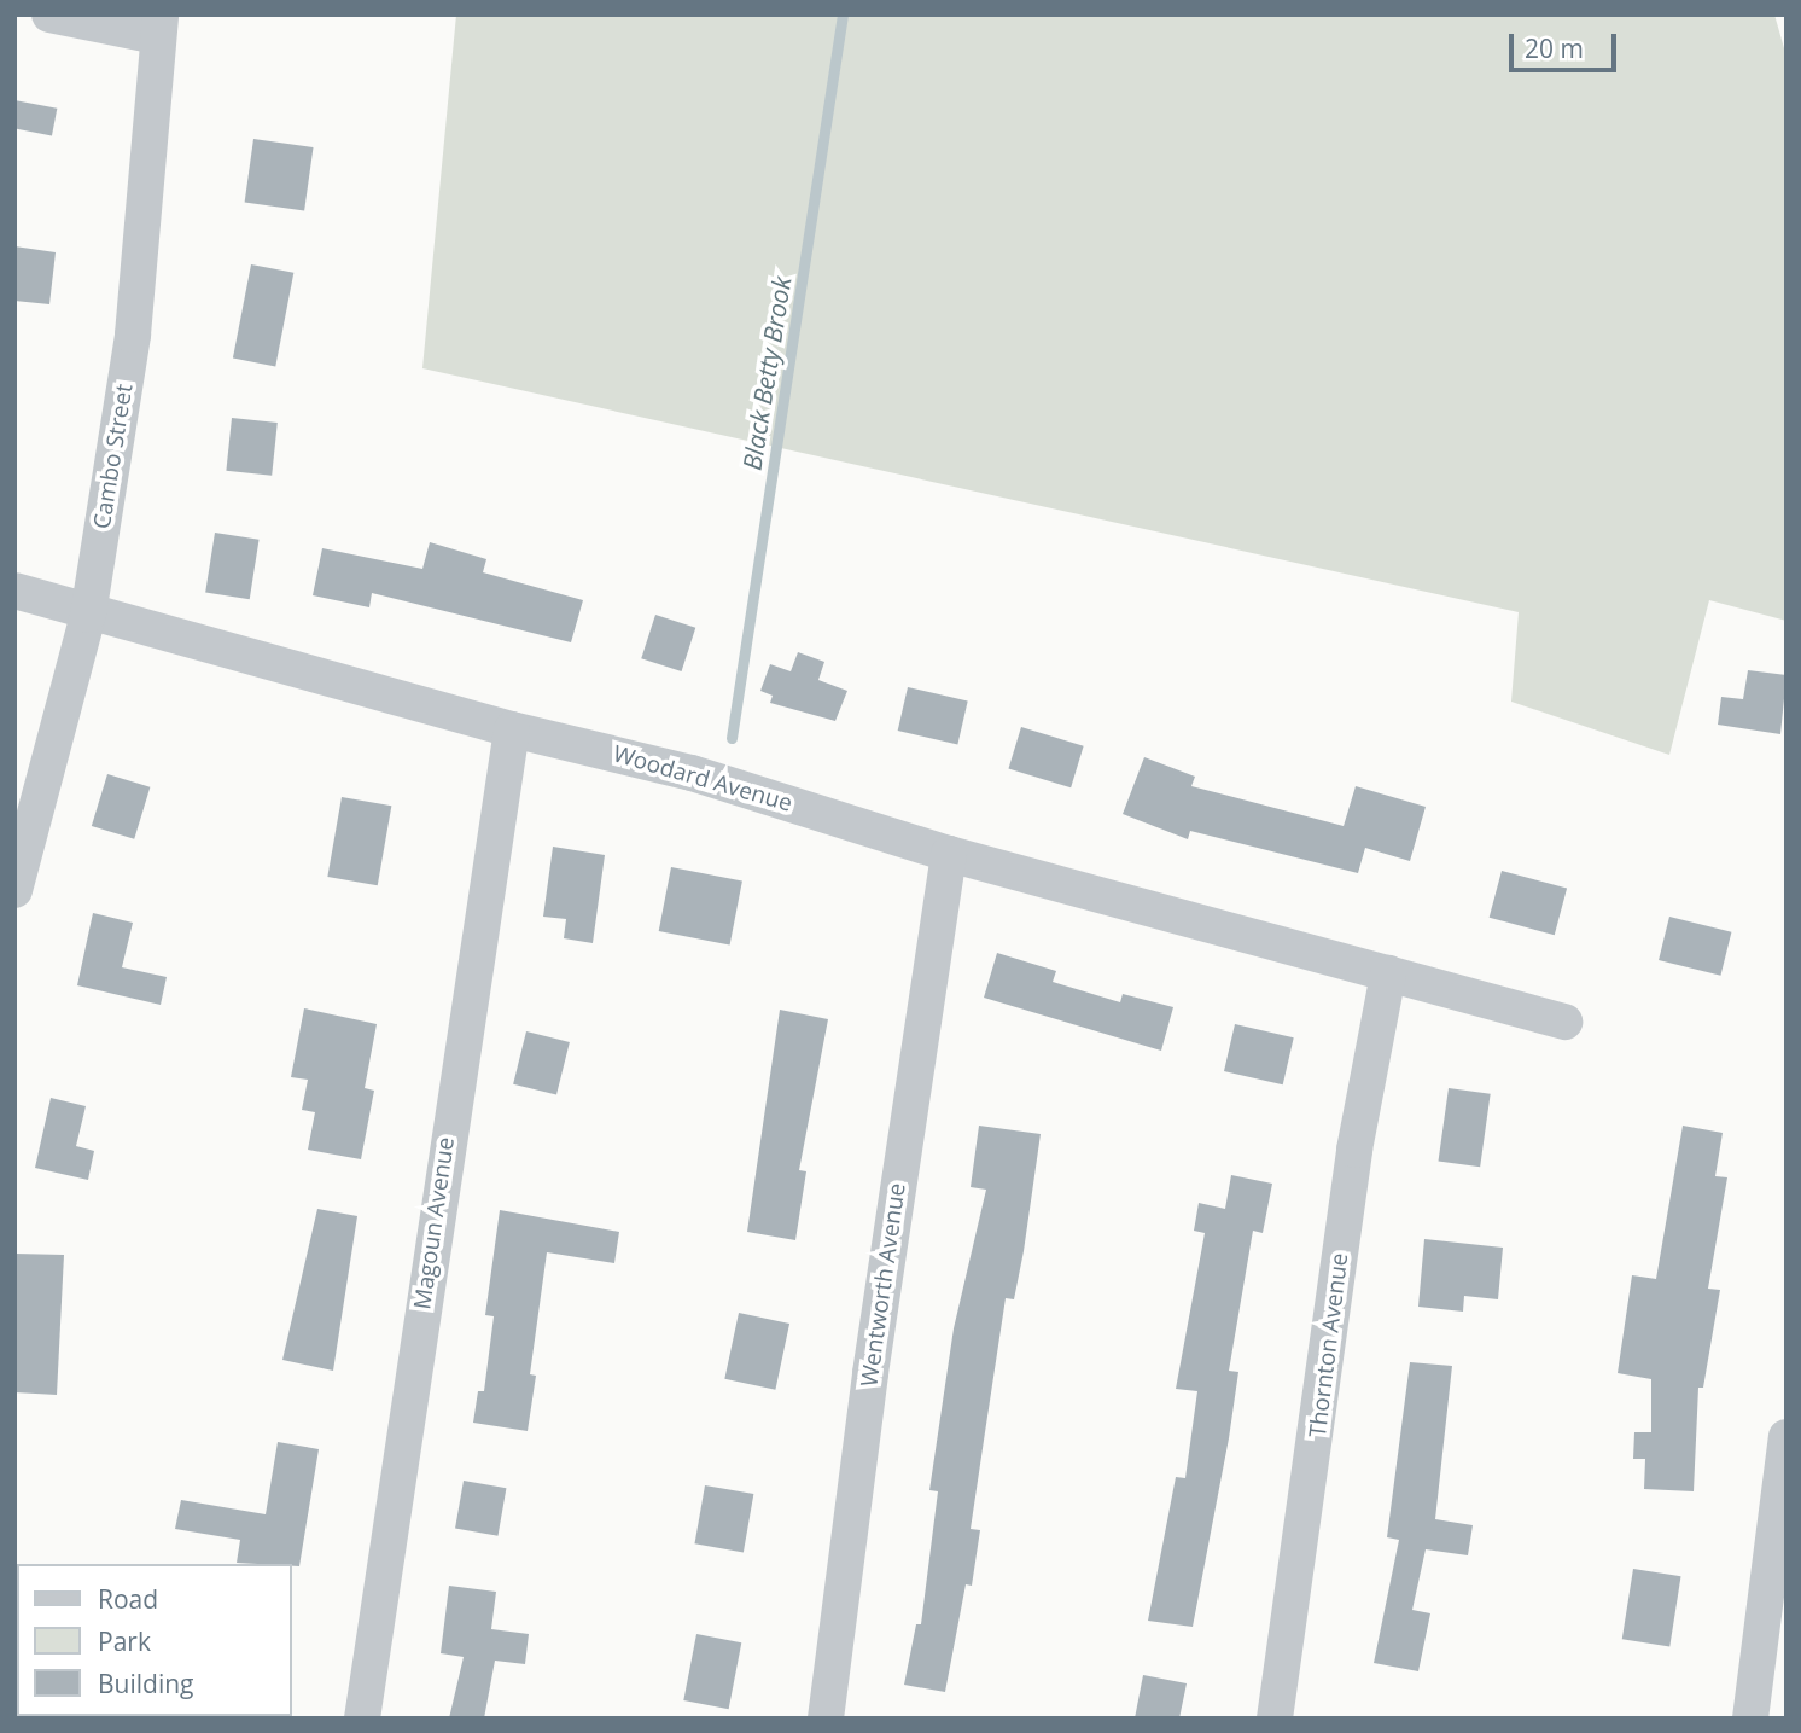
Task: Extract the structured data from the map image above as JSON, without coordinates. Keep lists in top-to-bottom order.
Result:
{
  "streets": {
    "street": [
      "Cambo Street",
      "Woodard Avenue",
      "Magoun Avenue",
      "Wentworth Avenue",
      "Thornton Avenue"
    ]
  },
  "crossings": [
    ["Cambo Street", "Woodard Avenue"],
    ["Woodard Avenue", "Magoun Avenue"],
    ["Woodard Avenue", "Wentworth Avenue"],
    ["Woodard Avenue", "Thornton Avenue"]
  ],
  "water": ["Black Betty Brook"],
  "legend": ["Road", "Park", "Building"],
  "scale_bar": "20 m"
}
